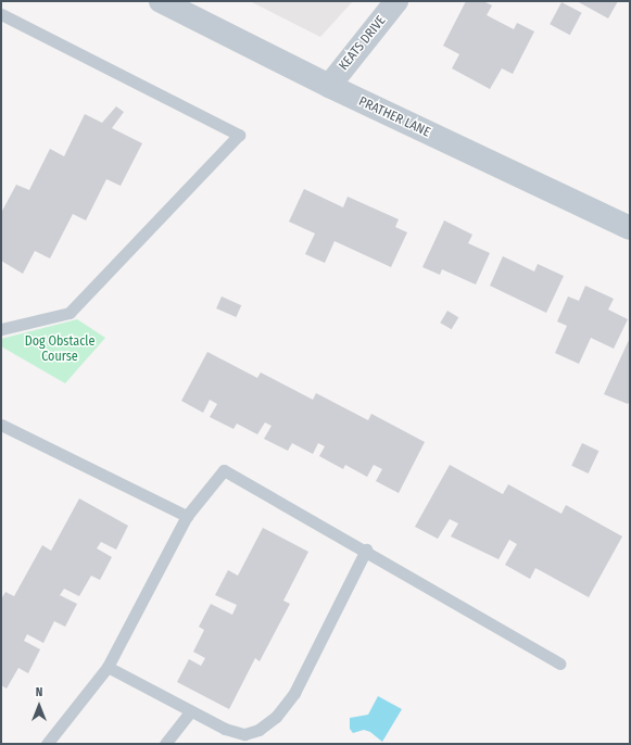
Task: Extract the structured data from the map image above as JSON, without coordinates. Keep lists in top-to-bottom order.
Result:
{
  "streets": {
    "street": ["KEATS DRIVE", "PRATHER LANE"]
  },
  "crossings": [
    ["KEATS DRIVE", "PRATHER LANE"]
  ],
  "parks": ["Dog Obstacle Course"],
  "north": "top"
}
